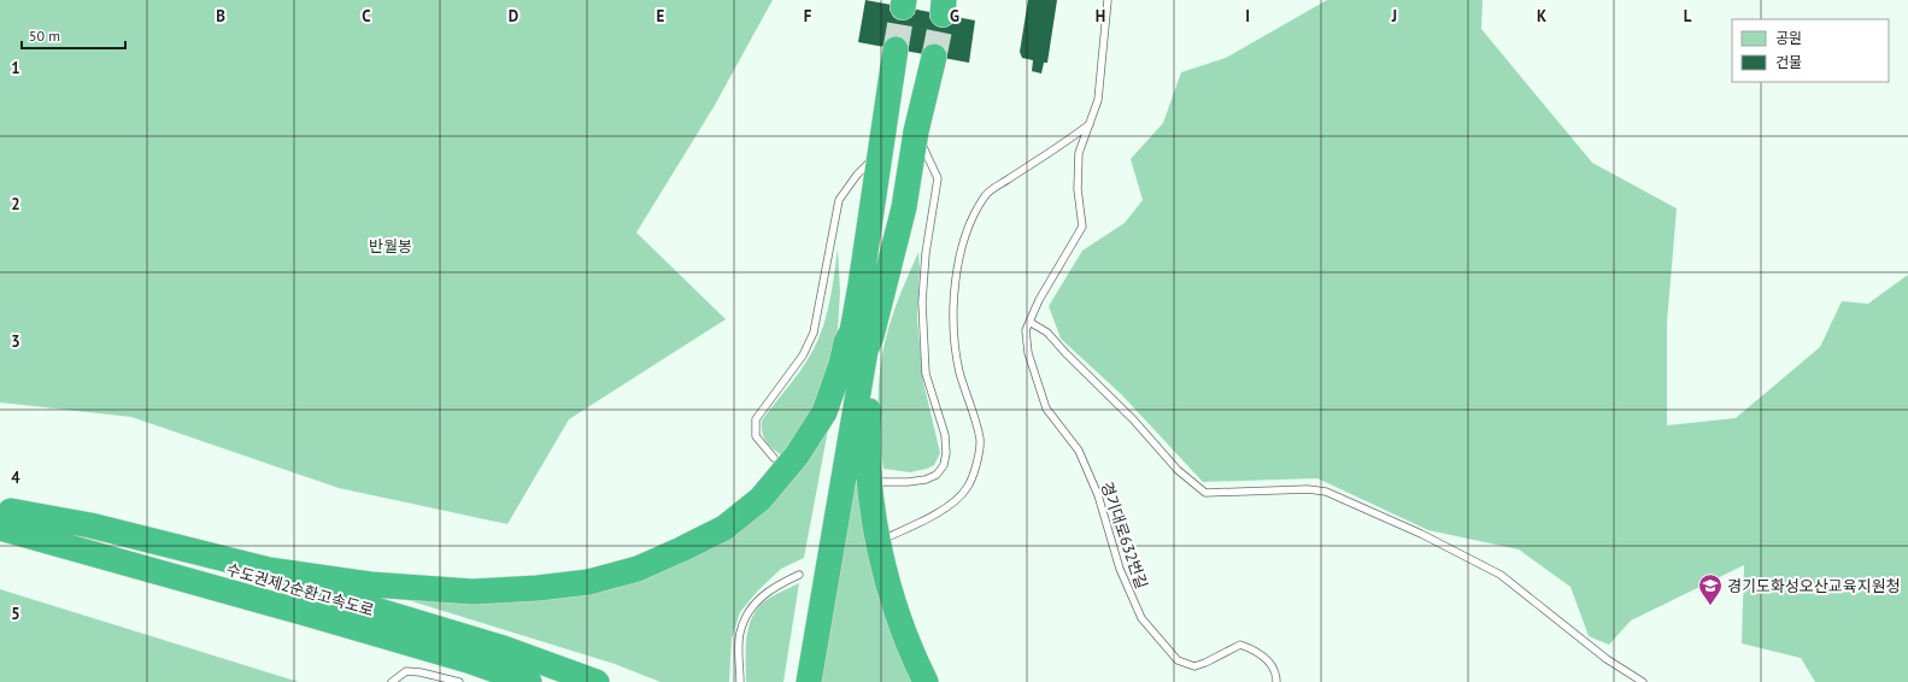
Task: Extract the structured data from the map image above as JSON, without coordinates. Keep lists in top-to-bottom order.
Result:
{
  "streets": {
    "highway": ["수도권제2순환고속도로"],
    "lane": ["경기대로632번길"]
  },
  "parks": ["반월봉"],
  "places": {
    "school or university": ["경기도화성오산교육지원청"]
  },
  "legend": ["공원", "건물"],
  "scale_bar": "50 m",
  "grid": {
    "columns": [
      "B",
      "C",
      "D",
      "E",
      "F",
      "G",
      "H",
      "I",
      "J",
      "K",
      "L"
    ],
    "rows": [
      "1",
      "2",
      "3",
      "4",
      "5"
    ]
  }
}
